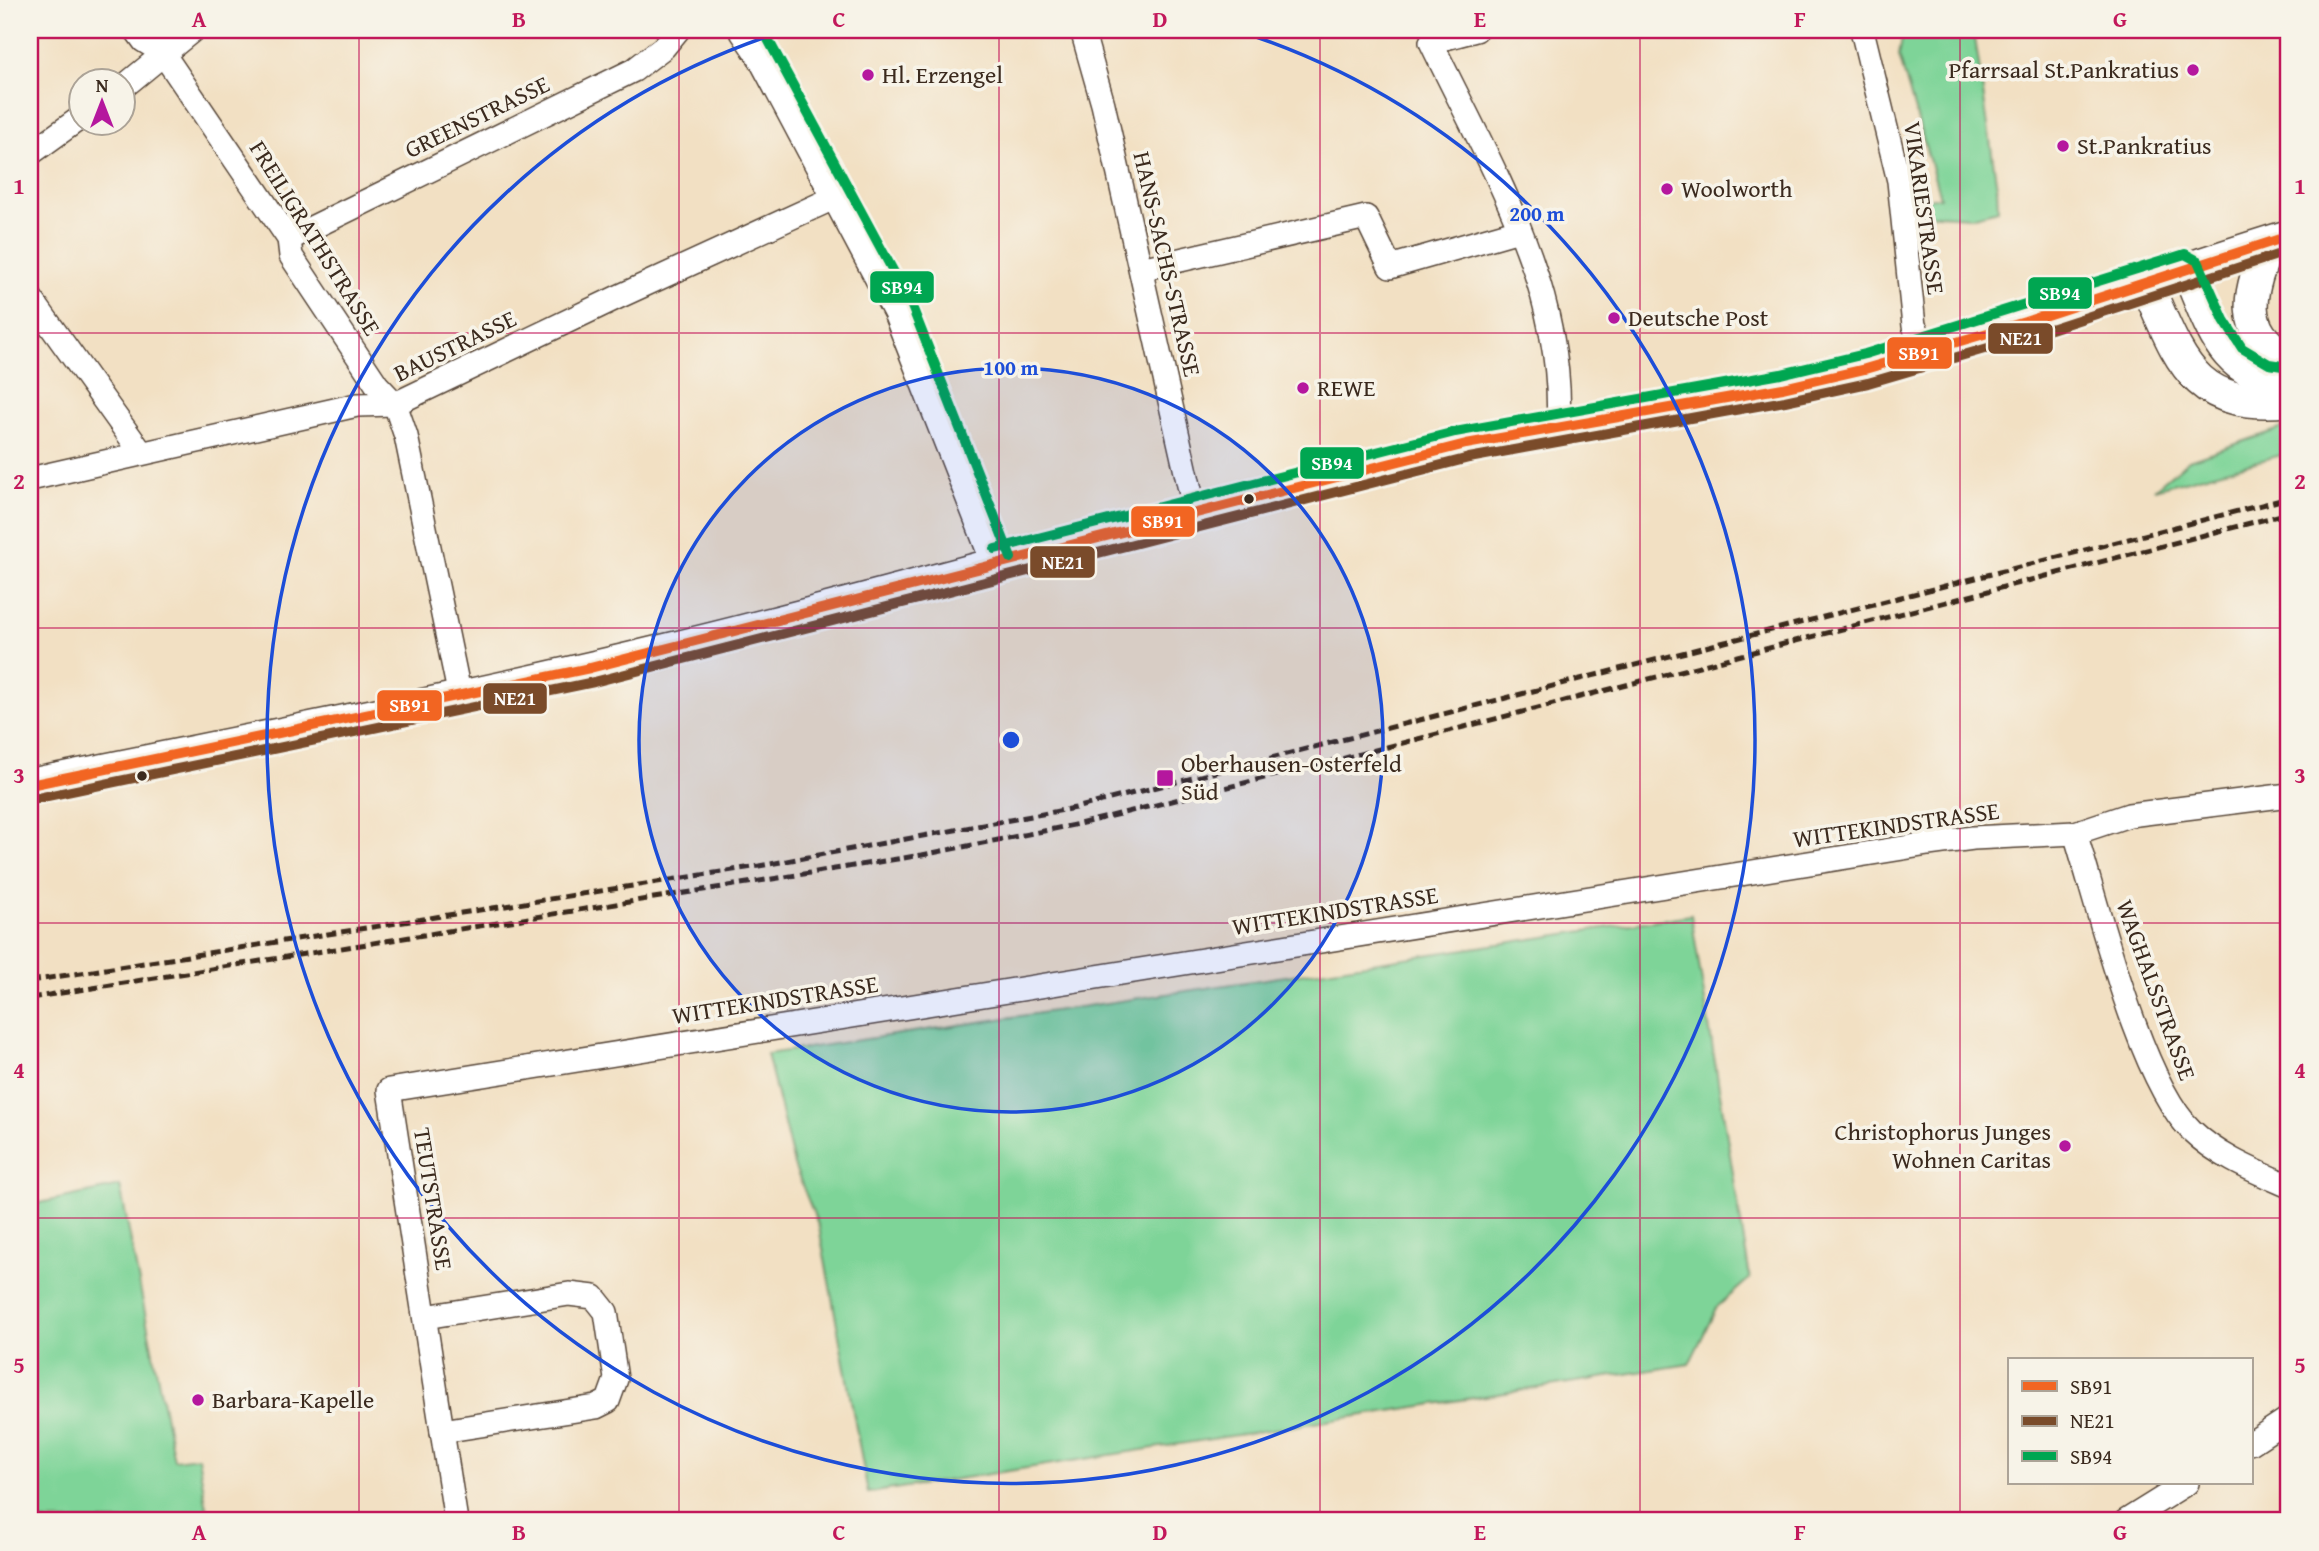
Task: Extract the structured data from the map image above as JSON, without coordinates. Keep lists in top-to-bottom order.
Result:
{
  "streets": {
    "street": [
      "GREENSTRASSE",
      "VIKARIESTRASSE",
      "FREILIGRATHSTRASSE",
      "HANS-SACHS-STRASSE",
      "BAUSTRASSE",
      "WITTEKINDSTRASSE",
      "WAGHALSSTRASSE",
      "TEUTSTRASSE"
    ]
  },
  "crossings": [
    ["GREENSTRASSE", "FREILIGRATHSTRASSE"],
    ["FREILIGRATHSTRASSE", "BAUSTRASSE"],
    ["WITTEKINDSTRASSE", "WAGHALSSTRASSE"],
    ["WITTEKINDSTRASSE", "TEUTSTRASSE"]
  ],
  "places": {
    "other": [
      "Pfarrsaal St.Pankratius",
      "Hl. Erzengel",
      "St.Pankratius",
      "Woolworth",
      "Deutsche Post",
      "REWE",
      "Christophorus Junges Wohnen Caritas",
      "Barbara-Kapelle"
    ],
    "transit": ["Oberhausen-Osterfeld Süd"]
  },
  "lines": ["transit line SB94", "transit line SB91", "transit line NE21"],
  "legend": ["SB91", "NE21", "SB94"],
  "north": "top",
  "grid": {
    "columns": [
      "A",
      "B",
      "C",
      "D",
      "E",
      "F",
      "G"
    ],
    "rows": [
      "1",
      "2",
      "3",
      "4",
      "5"
    ]
  },
  "rings": ["200 m", "100 m"]
}
